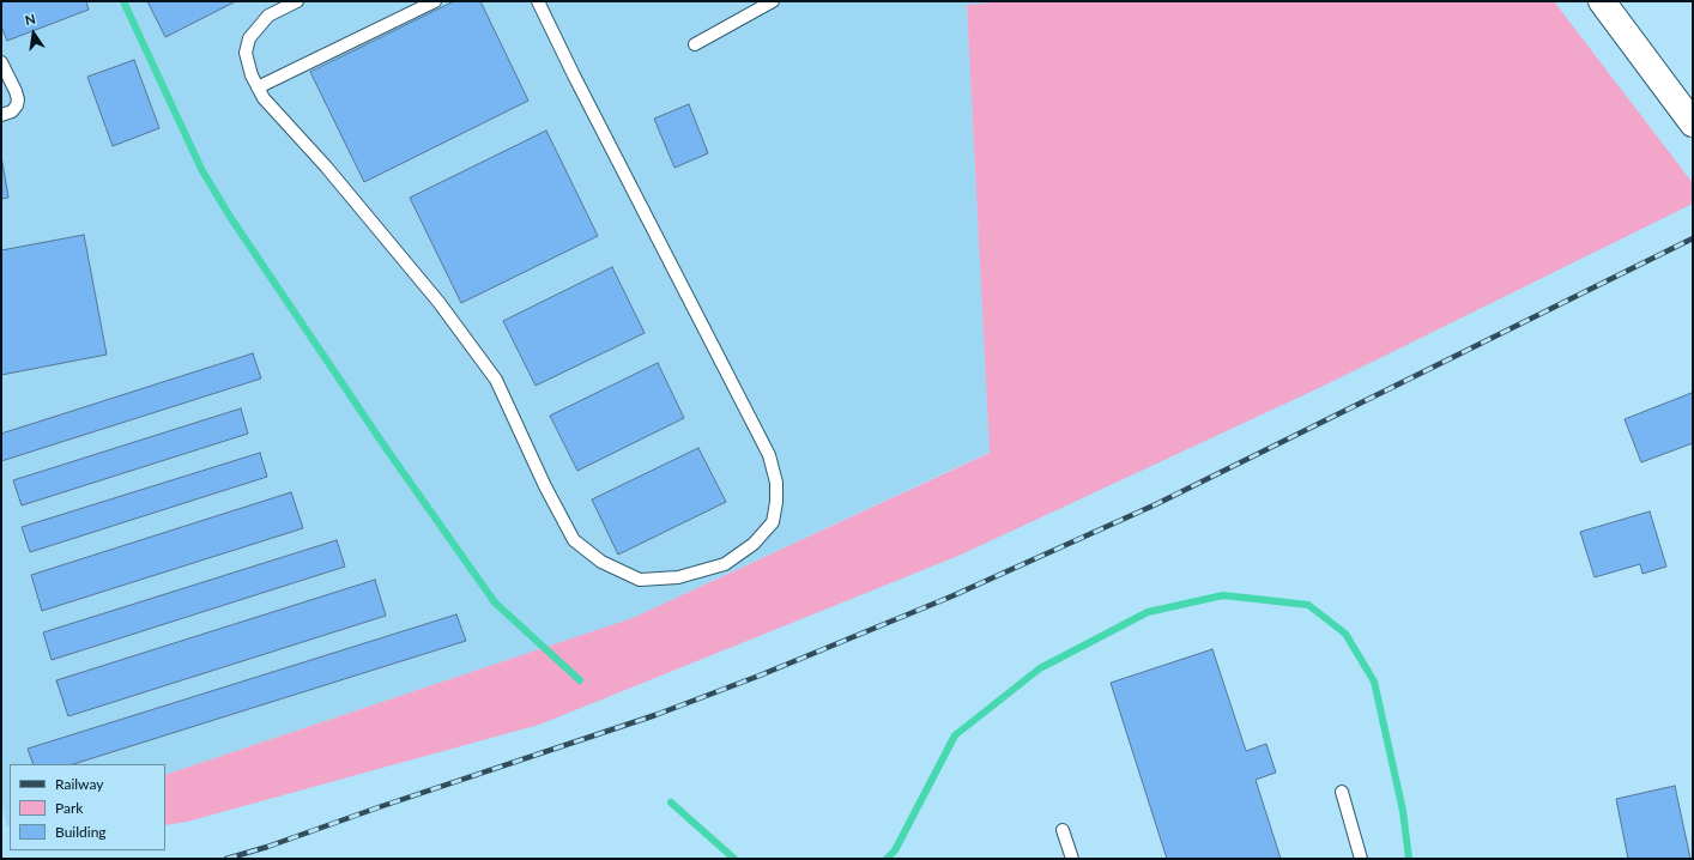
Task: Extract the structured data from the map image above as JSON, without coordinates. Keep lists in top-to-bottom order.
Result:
{
  "legend": ["Railway", "Park", "Building"],
  "north": "top"
}
